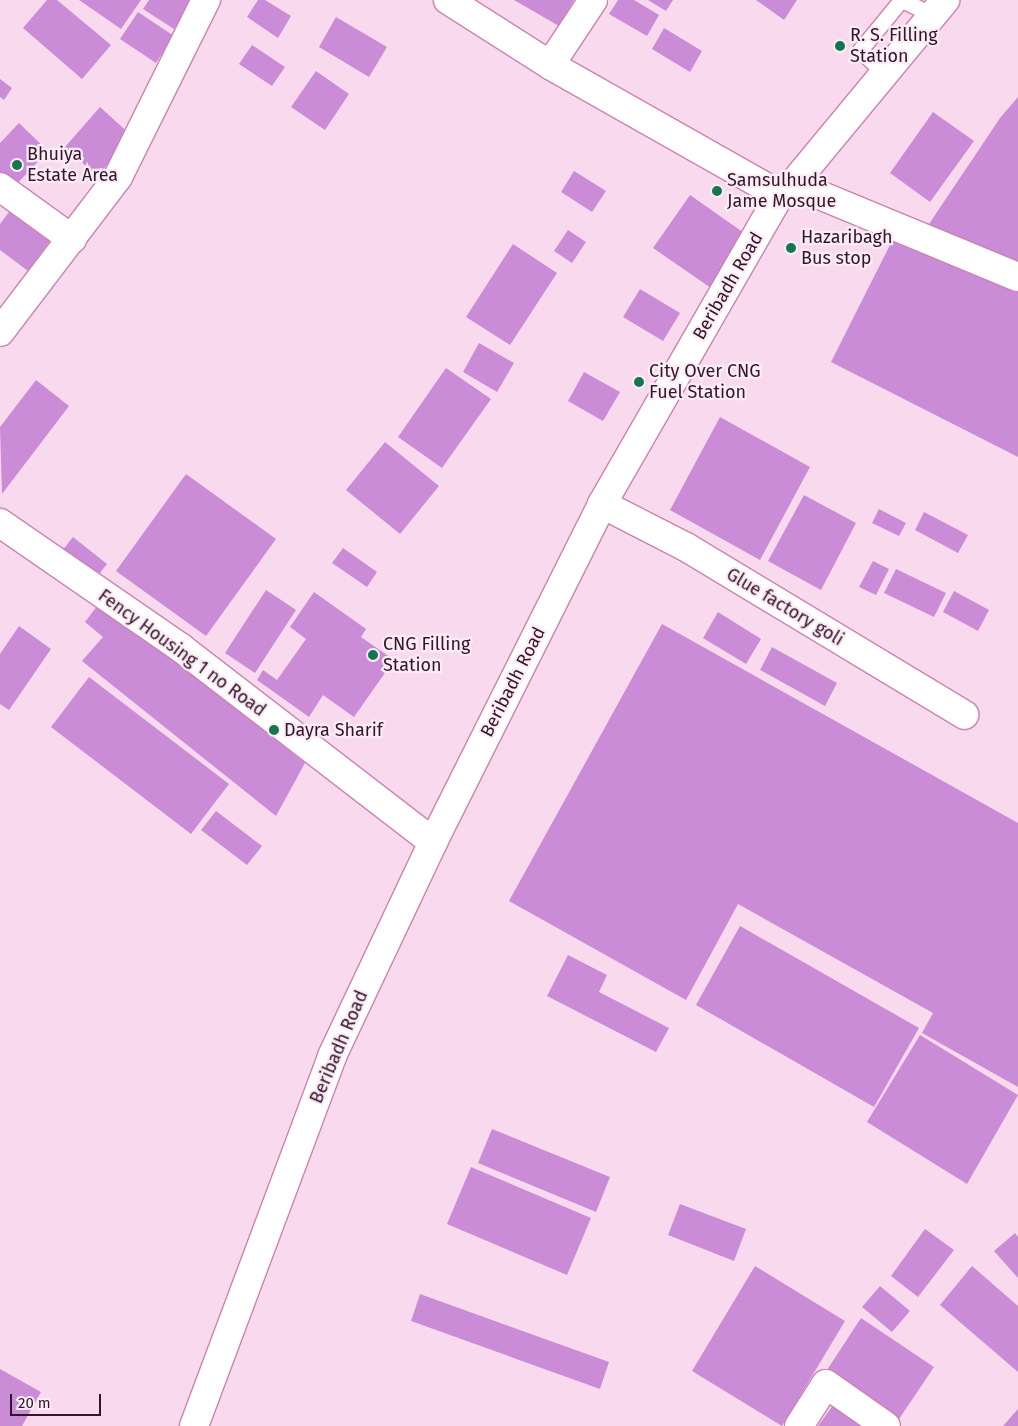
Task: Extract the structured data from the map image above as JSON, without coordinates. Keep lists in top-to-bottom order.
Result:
{
  "streets": {
    "main road": ["Beribadh Road", "Glue factory goli", "Fency Housing 1 no Road"]
  },
  "crossings": [
    ["Beribadh Road", "Glue factory goli"],
    ["Beribadh Road", "Fency Housing 1 no Road"]
  ],
  "places": [
    "R. S. Filling Station",
    "Bhuiya Estate Area",
    "Samsulhuda Jame Mosque",
    "Hazaribagh Bus stop",
    "City Over CNG Fuel Station",
    "CNG Filling Station",
    "Dayra Sharif"
  ],
  "scale_bar": "20 m"
}
